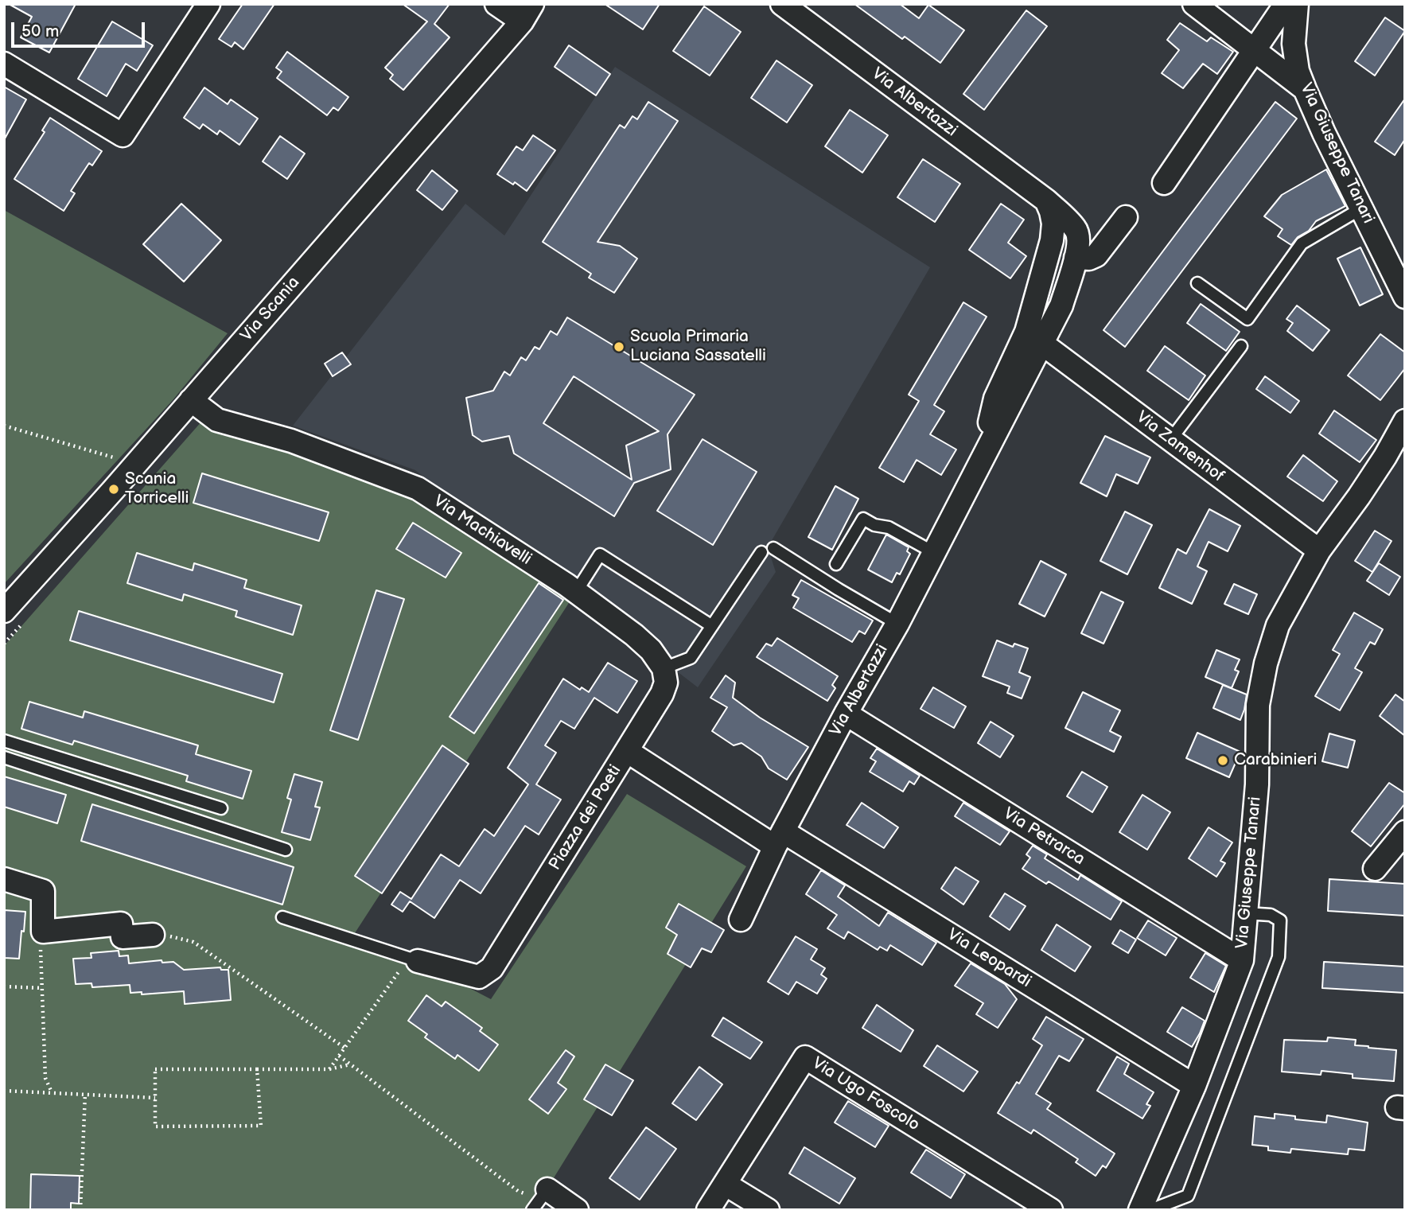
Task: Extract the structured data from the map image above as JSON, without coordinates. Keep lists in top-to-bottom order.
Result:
{
  "streets": {
    "street": [
      "Via Albertazzi",
      "Via Giuseppe Tanari",
      "Via Scania",
      "Via Zamenhof",
      "Via Machiavelli",
      "Piazza dei Poeti",
      "Via Petrarca",
      "Via Leopardi",
      "Via Ugo Foscolo"
    ]
  },
  "crossings": [
    ["Via Albertazzi", "Via Zamenhof"],
    ["Via Albertazzi", "Piazza dei Poeti"],
    ["Via Albertazzi", "Via Petrarca"],
    ["Via Albertazzi", "Via Leopardi"],
    ["Via Giuseppe Tanari", "Via Zamenhof"],
    ["Via Giuseppe Tanari", "Via Petrarca"],
    ["Via Giuseppe Tanari", "Via Leopardi"],
    ["Via Scania", "Via Machiavelli"],
    ["Piazza dei Poeti", "Via Leopardi"]
  ],
  "places": ["Scuola Primaria Luciana Sassatelli", "Scania Torricelli", "Carabinieri"],
  "scale_bar": "50 m"
}
